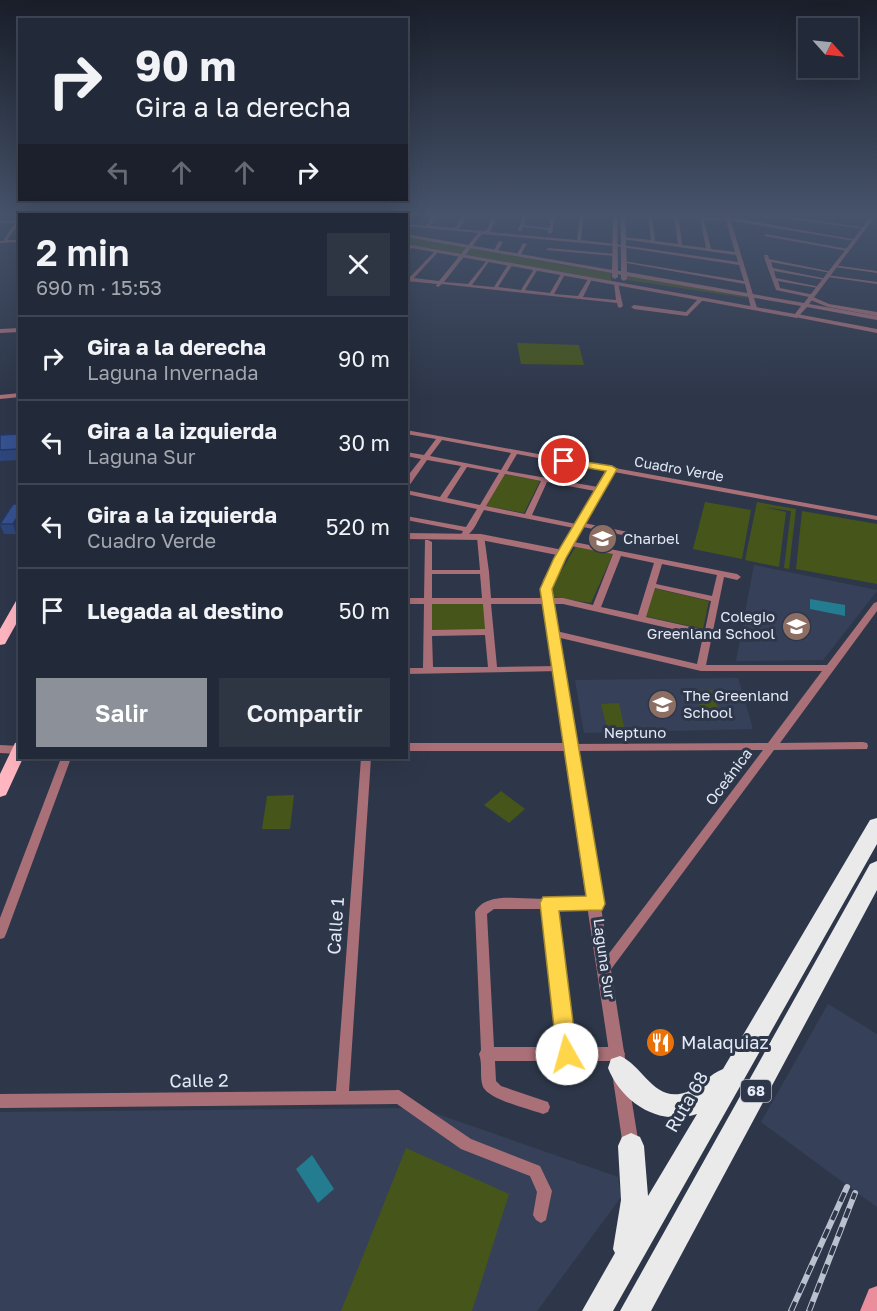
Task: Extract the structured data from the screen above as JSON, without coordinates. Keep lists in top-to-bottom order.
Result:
{
  "streets": {
    "highway": ["68", "Ruta 68"],
    "street": [
      "Cuadro Verde",
      "Neptuno",
      "Oceánica",
      "Calle 1",
      "Laguna Sur",
      "Calle 2"
    ]
  },
  "crossings": [
    ["Cuadro Verde", "Laguna Sur"],
    ["Neptuno", "Oceánica"],
    ["Neptuno", "Laguna Sur"],
    ["Oceánica", "Laguna Sur"],
    ["Calle 1", "Calle 2"]
  ],
  "places": {
    "school or university": ["Charbel", "Colegio Greenland School", "The Greenland School"],
    "restaurant": ["Malaquiaz"]
  },
  "north": "bottom right",
  "page": {
    "turn": ["90 m", "Gira a la derecha"],
    "heading": ["2 min", "690 m · 15:53"],
    "list": [
      {
        "name": "Gira a la derecha",
        "note": "Laguna Invernada",
        "value": "90 m"
      },
      {
        "name": "Gira a la izquierda",
        "note": "Laguna Sur",
        "value": "30 m"
      },
      {
        "name": "Gira a la izquierda",
        "note": "Cuadro Verde",
        "value": "520 m"
      },
      {
        "name": "Llegada al destino",
        "value": "50 m"
      }
    ],
    "buttons": ["Salir", "Compartir"]
  }
}
